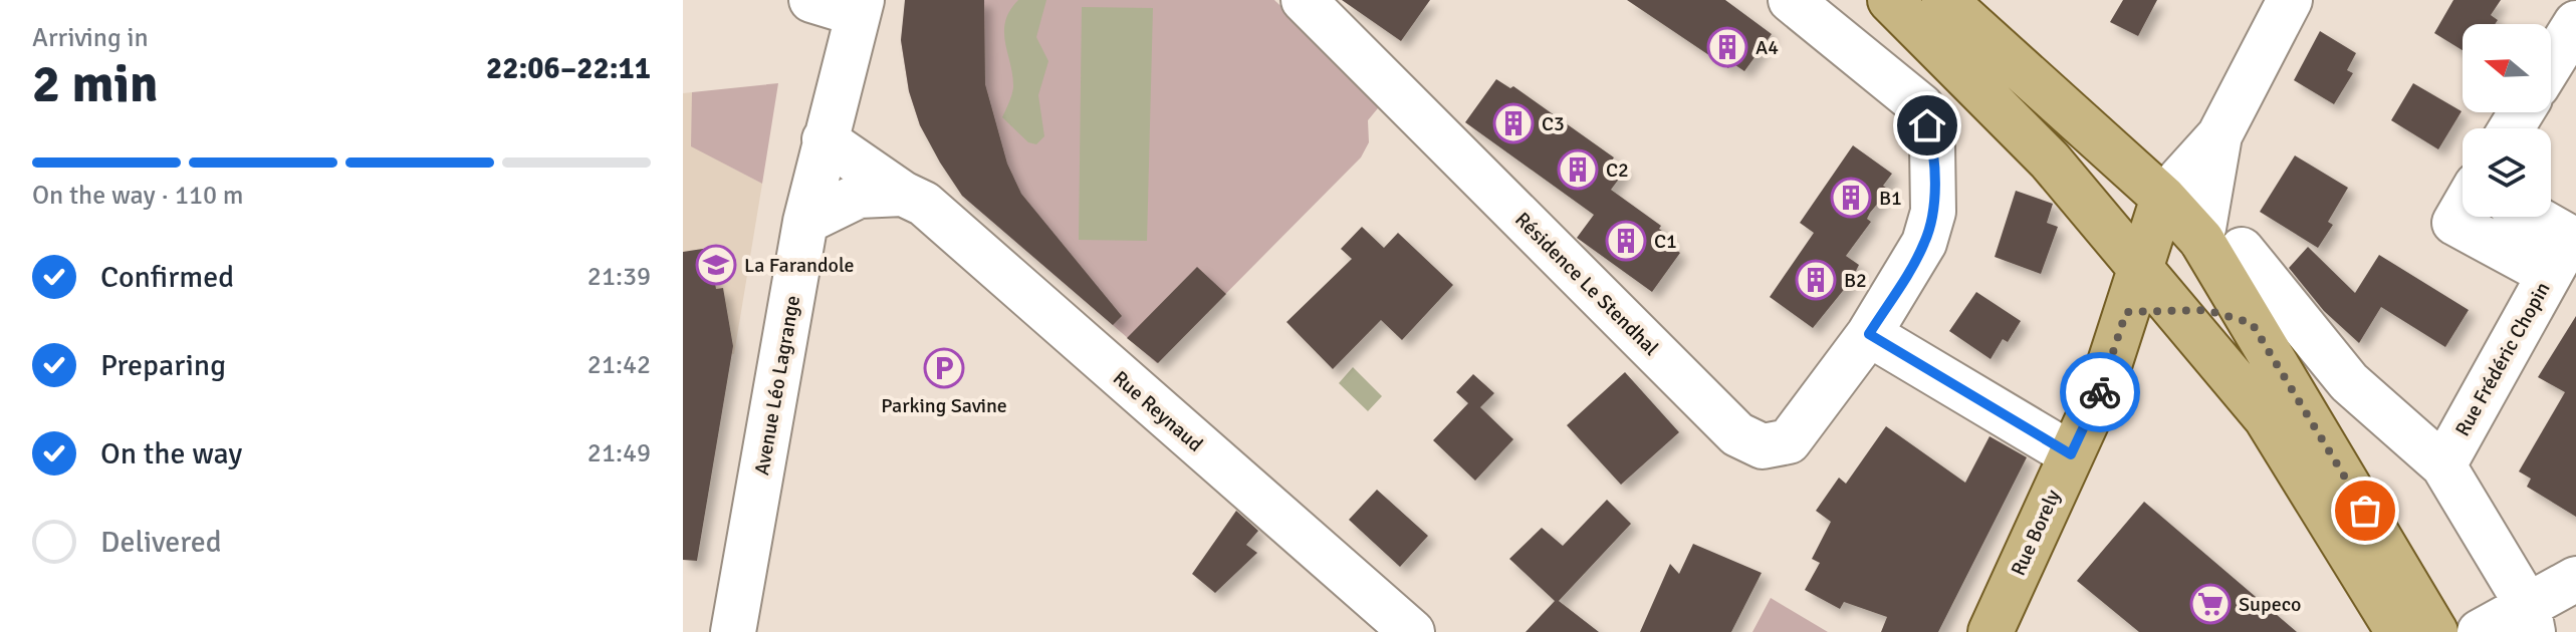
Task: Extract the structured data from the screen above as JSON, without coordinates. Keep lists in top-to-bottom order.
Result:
{
  "streets": {
    "main road": ["Rue Borely"],
    "street": [
      "Résidence Le Stendhal",
      "Rue Frédéric Chopin",
      "Avenue Léo Lagrange",
      "Rue Reynaud"
    ]
  },
  "crossings": [
    ["Avenue Léo Lagrange", "Rue Reynaud"]
  ],
  "places": {
    "building": [
      "A4",
      "C3",
      "C2",
      "B1",
      "C1",
      "B2"
    ],
    "school or university": ["La Farandole"],
    "parking": ["Parking Savine"],
    "supermarket": ["Supeco"]
  },
  "north": "left",
  "page": {
    "heading": ["2 min", "Arriving in", "22:06–22:11"],
    "bar": "On the way · 110 m",
    "list": [
      ["Confirmed", "21:39"],
      ["Preparing", "21:42"],
      ["On the way", "21:49"],
      "Delivered"
    ]
  }
}
